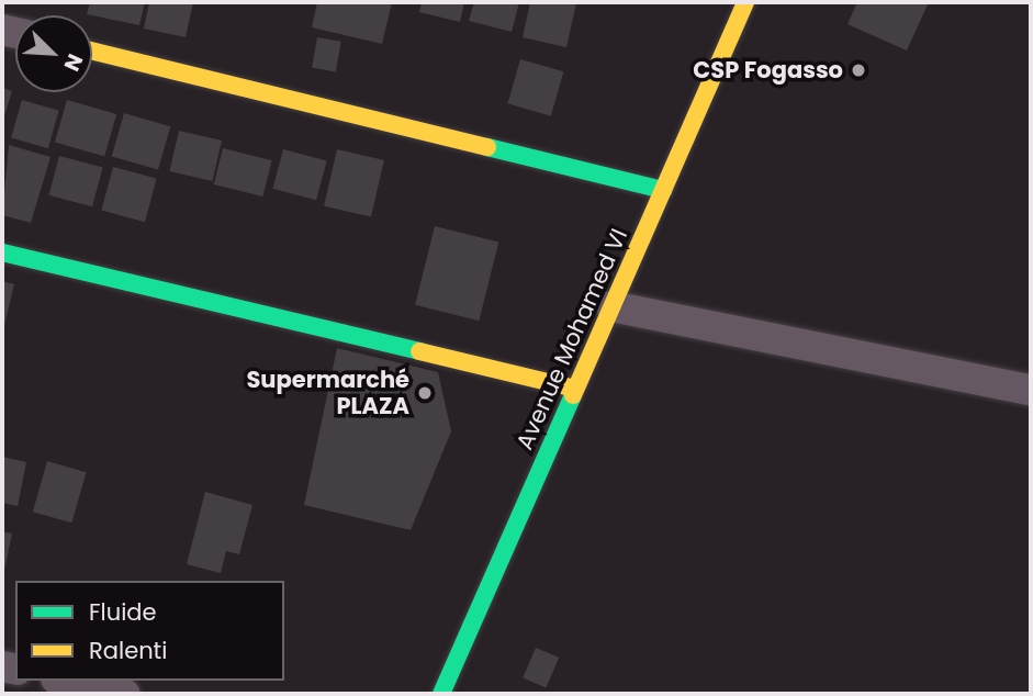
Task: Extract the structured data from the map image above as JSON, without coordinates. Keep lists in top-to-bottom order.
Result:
{
  "streets": {
    "street": ["Avenue Mohamed VI"]
  },
  "places": ["CSP Fogasso", "Supermarché PLAZA"],
  "legend": ["Fluide", "Ralenti"],
  "north": "bottom right"
}
